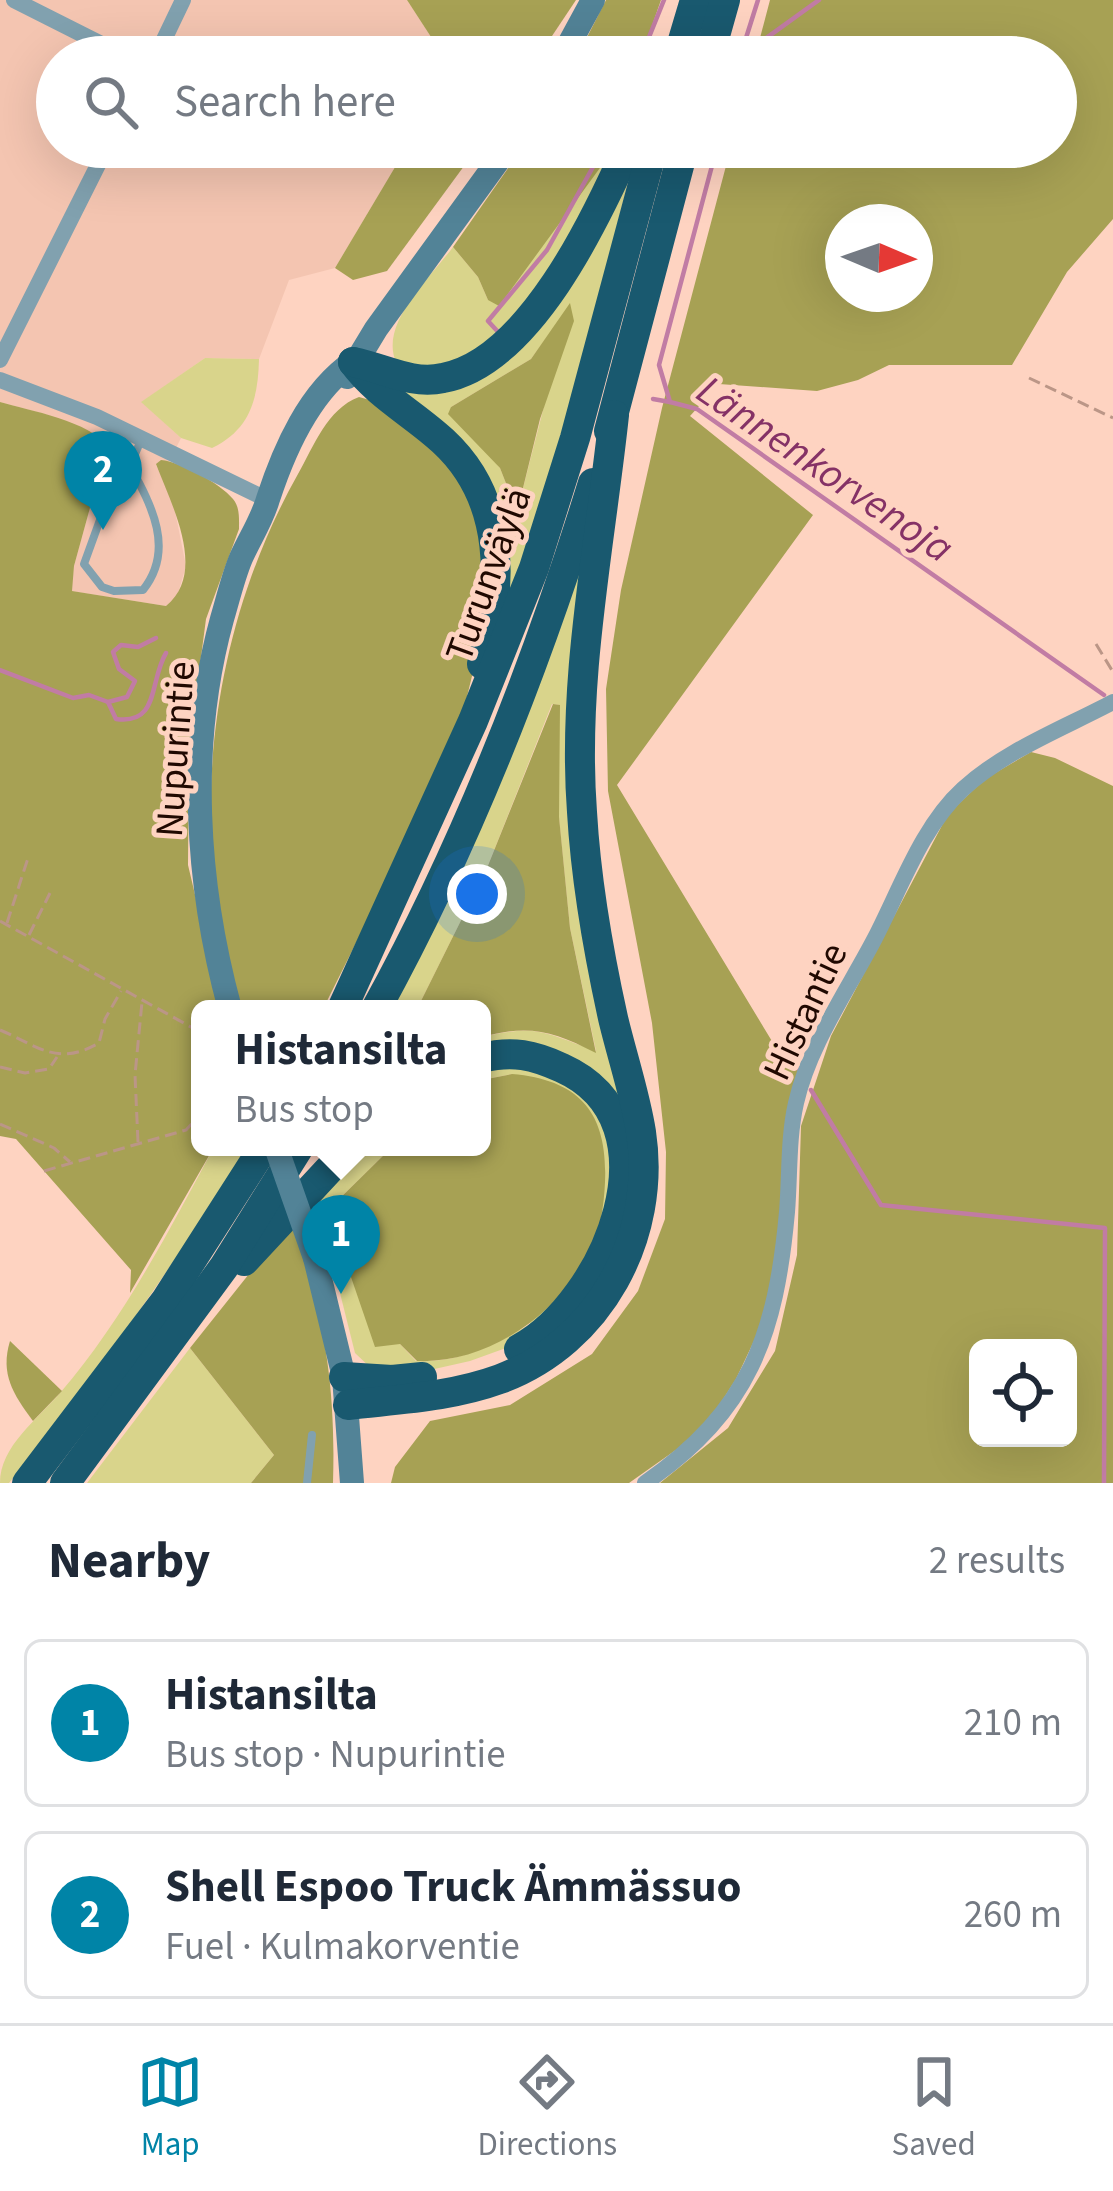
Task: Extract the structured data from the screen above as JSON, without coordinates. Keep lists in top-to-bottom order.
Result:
{
  "streets": {
    "highway": ["Turunväylä"],
    "main road": ["Nupurintie"],
    "street": ["Histantie"]
  },
  "water": ["Lännenkorvenoja"],
  "north": "right",
  "page": {
    "search": "Search here",
    "pins": ["2", "1"],
    "popup": ["Histansilta", "Bus stop"],
    "heading": ["Nearby", "2 results"],
    "list": [
      {
        "mark": "1",
        "name": "Histansilta",
        "note": "Bus stop · Nupurintie",
        "value": "210 m"
      },
      {
        "mark": "2",
        "name": "Shell Espoo Truck Ämmässuo",
        "note": "Fuel · Kulmakorventie",
        "value": "260 m"
      }
    ],
    "nav": ["Map", "Directions", "Saved"]
  }
}
